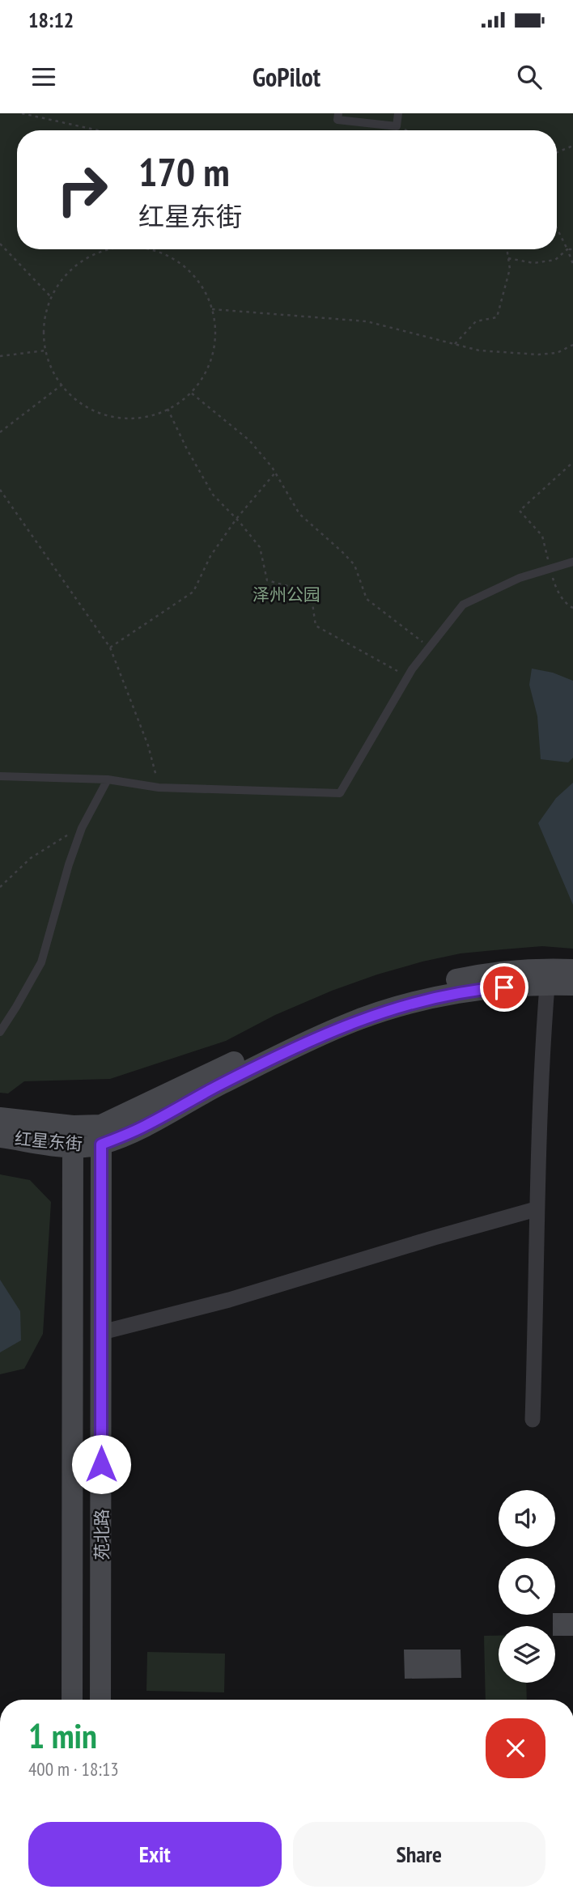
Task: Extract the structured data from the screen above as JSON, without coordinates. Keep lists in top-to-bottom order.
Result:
{
  "streets": {
    "main road": ["红星东街", "苑北路"]
  },
  "crossings": [
    ["红星东街", "苑北路"]
  ],
  "parks": ["泽州公园"],
  "page": {
    "status": "18:12",
    "header": "GoPilot",
    "turn": ["170 m", "红星东街"],
    "heading": ["1 min", "400 m · 18:13"],
    "buttons": ["Exit", "Share"]
  }
}
